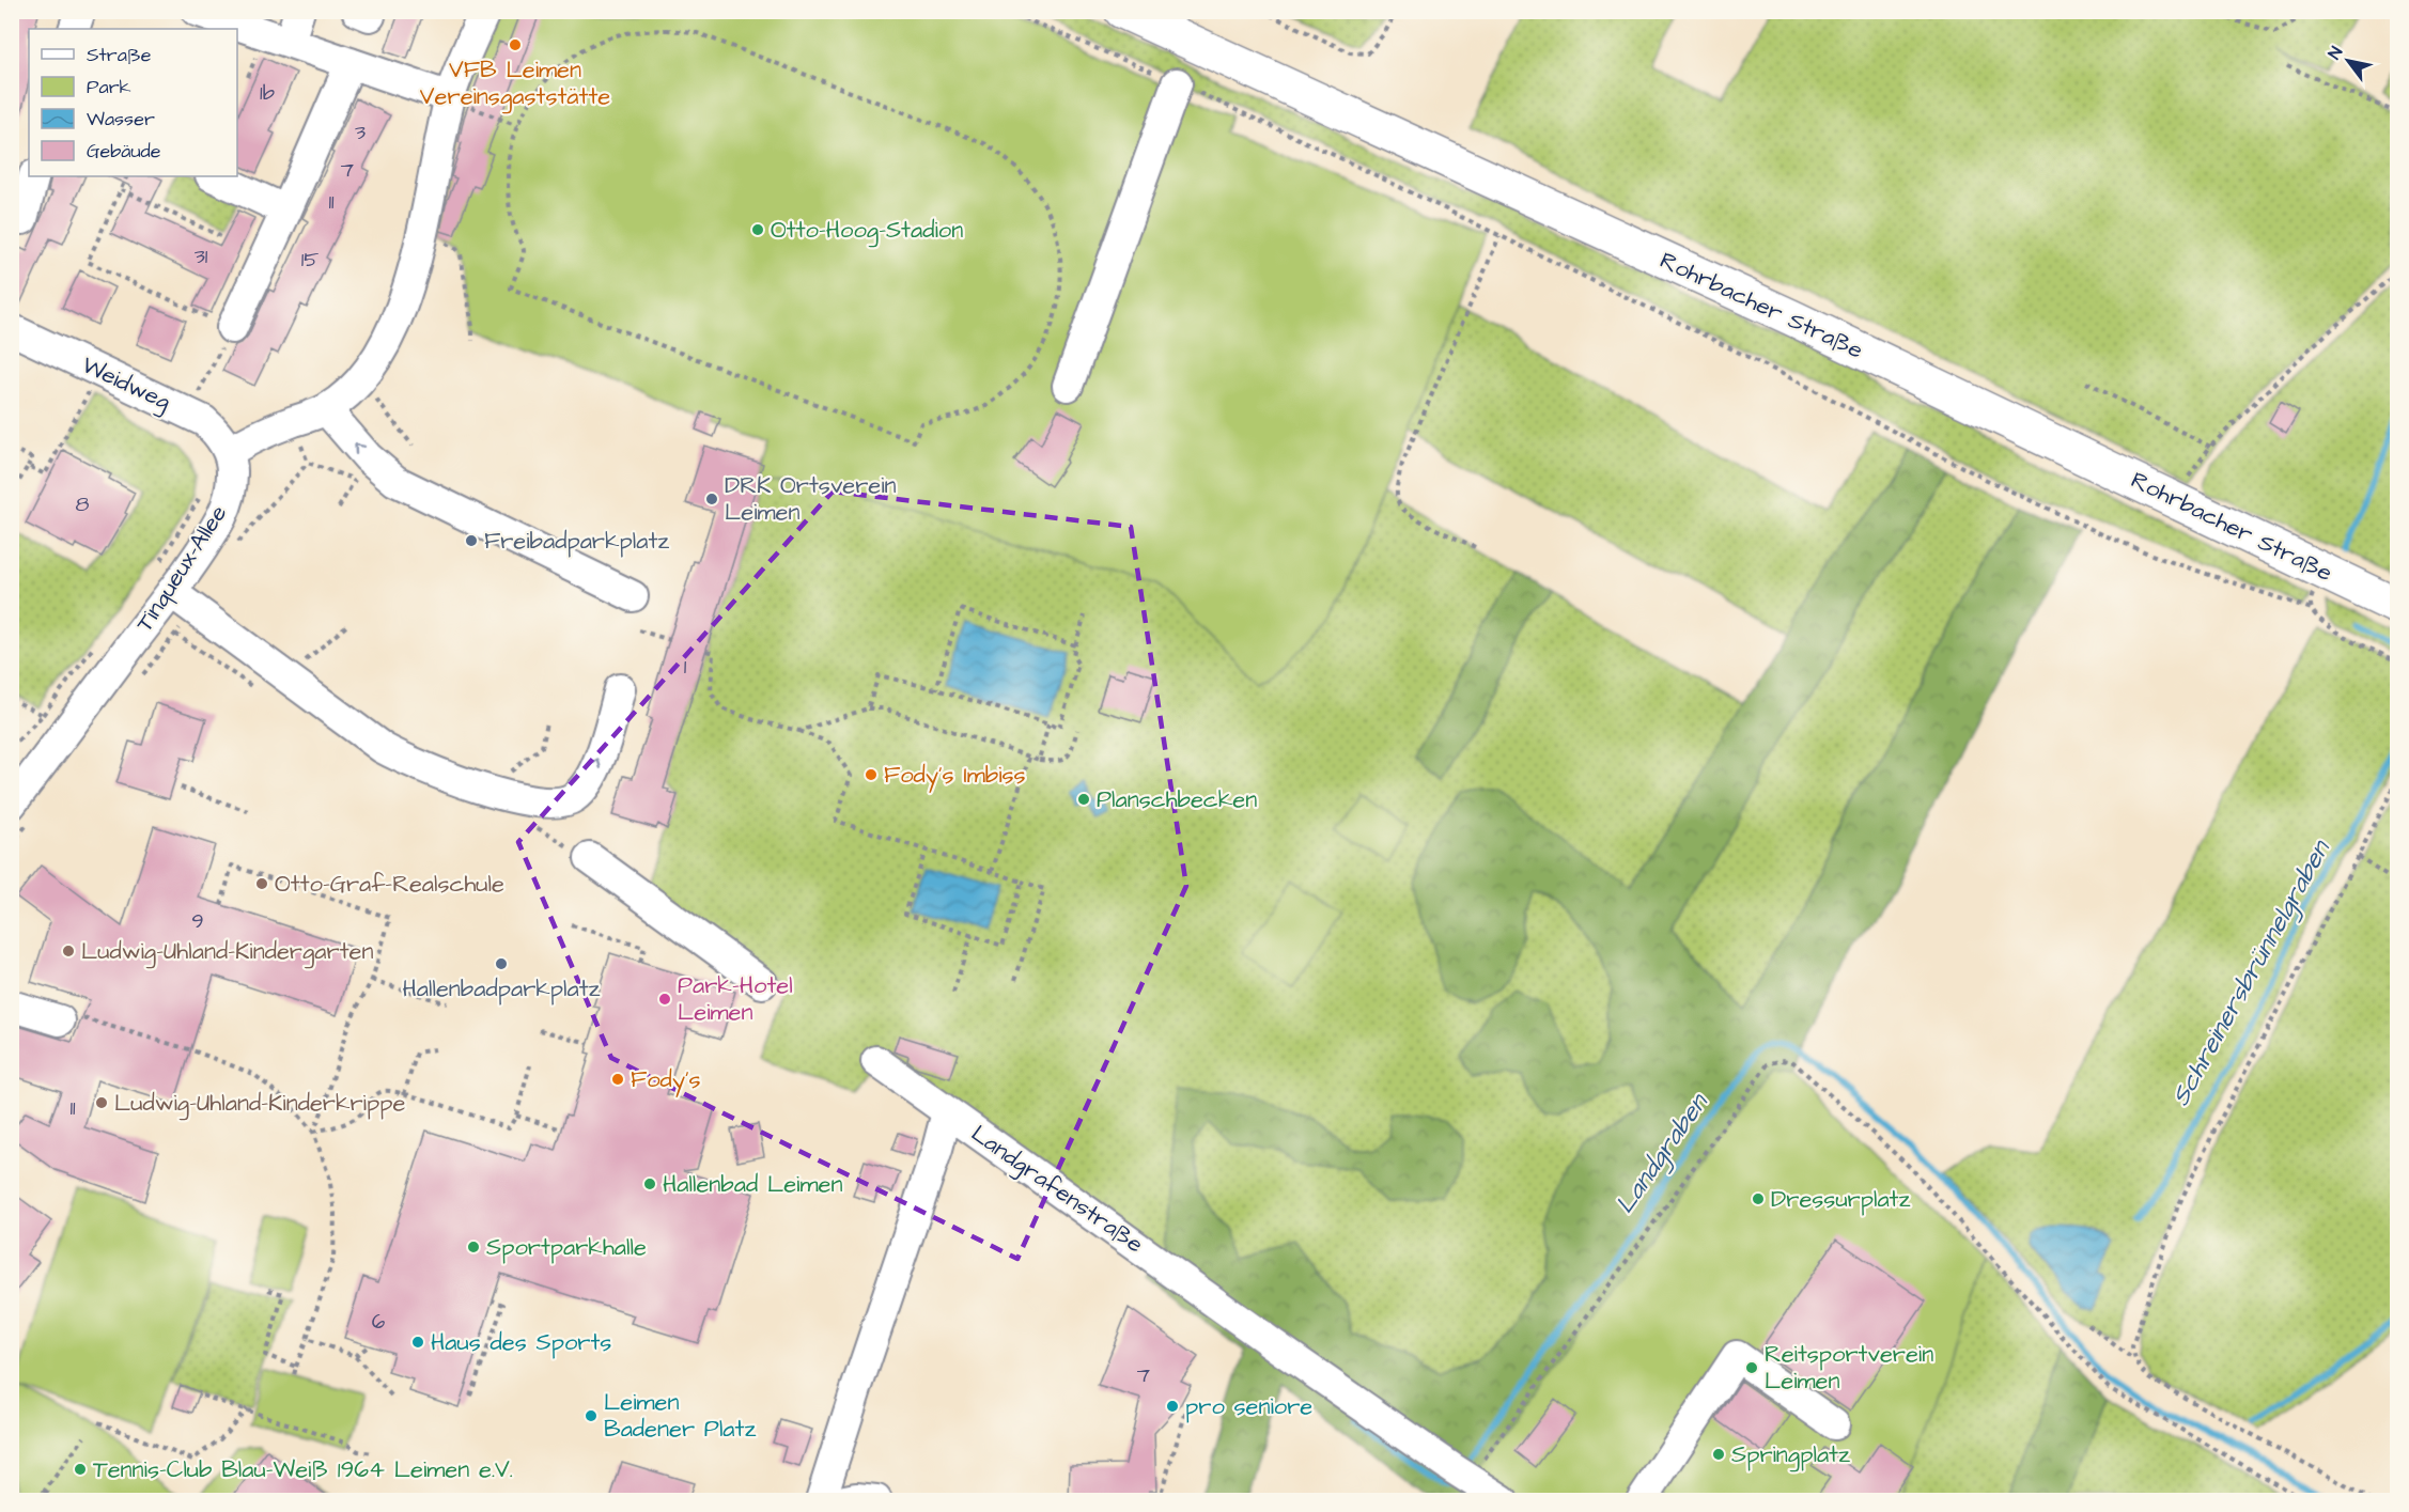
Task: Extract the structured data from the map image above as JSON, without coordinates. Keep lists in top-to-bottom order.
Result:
{
  "streets": {
    "main road": ["Rohrbacher Straße"],
    "street": ["Weidweg", "Tinqueux-Allee", "Landgrafenstraße"]
  },
  "crossings": [
    ["Weidweg", "Tinqueux-Allee"]
  ],
  "water": ["Schreinersbrünnelgraben", "Landgraben"],
  "places": [
    "VFB Leimen Vereinsgaststätte",
    "Otto-Hoog-Stadion",
    "DRK Ortsverein Leimen",
    "Freibadparkplatz",
    "Fody's Imbiss",
    "Planschbecken",
    "Otto-Graf-Realschule",
    "Ludwig-Uhland-Kindergarten",
    "Hallenbadparkplatz",
    "Park-Hotel Leimen",
    "Fody's",
    "Ludwig-Uhland-Kinderkrippe",
    "Hallenbad Leimen",
    "Dressurplatz",
    "Sportparkhalle",
    "Haus des Sports",
    "Reitsportverein Leimen",
    "pro seniore",
    "Leimen Badener Platz",
    "Springplatz",
    "Tennis-Club Blau-Weiß 1964 Leimen e.V."
  ],
  "house_numbers": [
    "1b",
    "3",
    "7",
    "11",
    "31",
    "15",
    "8",
    "1",
    "9",
    "11",
    "6",
    "7"
  ],
  "legend": [
    "Straße",
    "Park",
    "Wasser",
    "Gebäude"
  ],
  "north": "top left"
}
